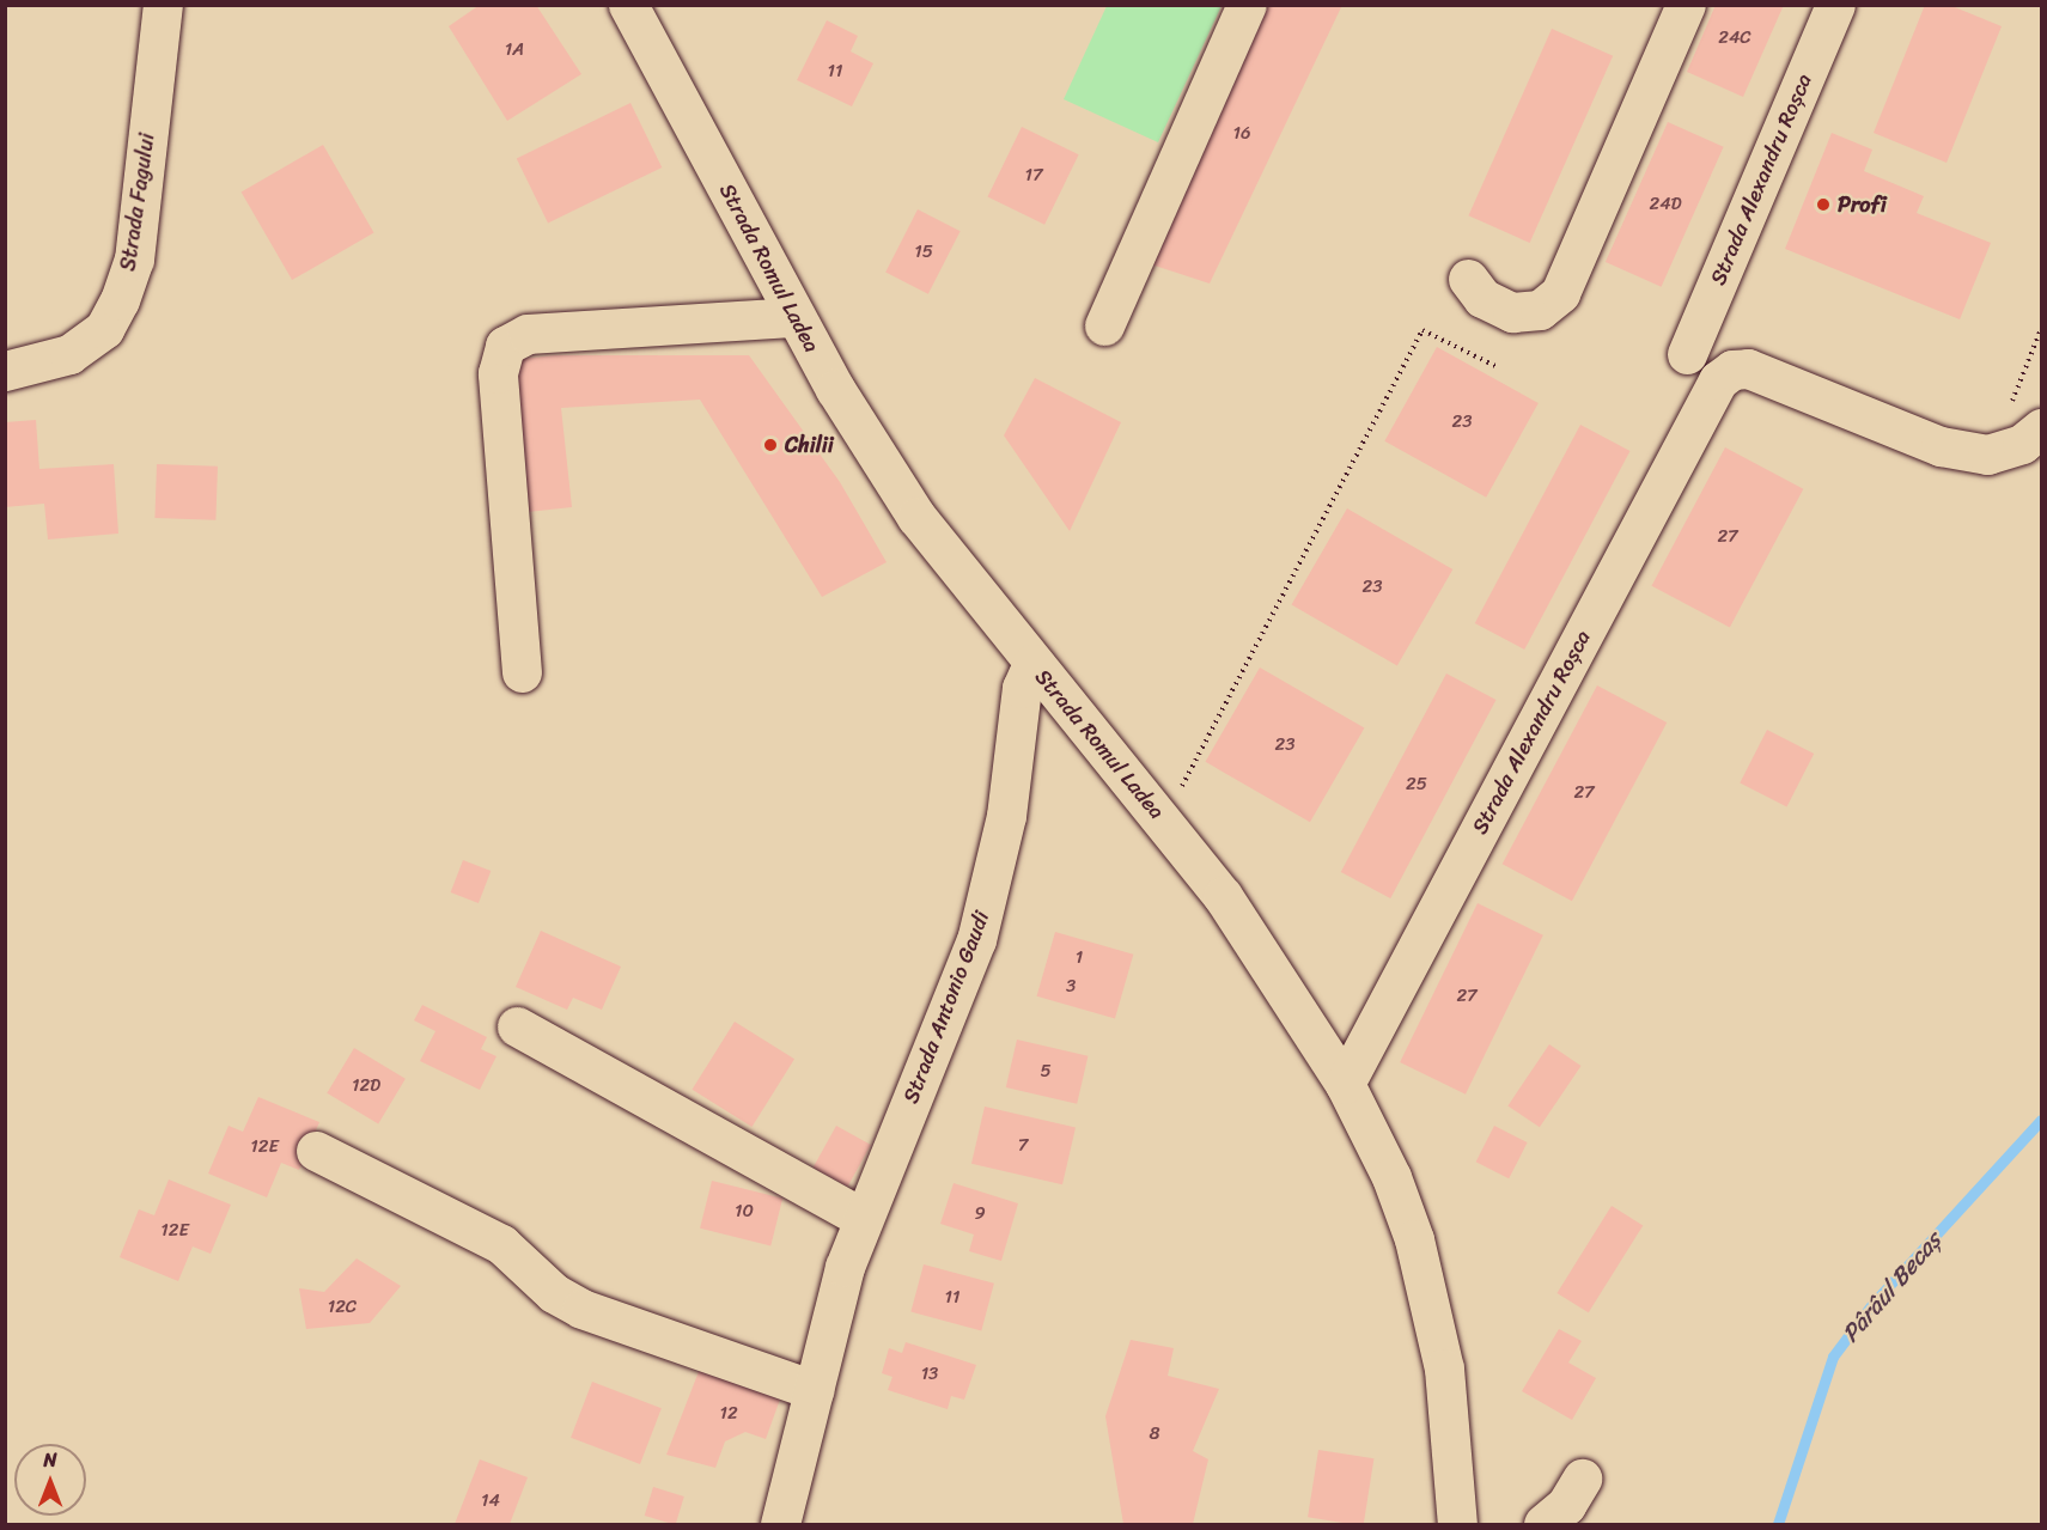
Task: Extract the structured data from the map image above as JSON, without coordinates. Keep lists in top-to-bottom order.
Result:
{
  "streets": {
    "street": [
      "Strada Alexandru Roșca",
      "Strada Fagului",
      "Strada Romul Ladea",
      "Strada Antonio Gaudi"
    ]
  },
  "crossings": [
    ["Strada Alexandru Roșca", "Strada Romul Ladea"],
    ["Strada Romul Ladea", "Strada Antonio Gaudi"]
  ],
  "water": ["Pârâul Becaș"],
  "places": ["Profi", "Chilii"],
  "house_numbers": [
    "24C",
    "1A",
    "11",
    "16",
    "17",
    "24D",
    "15",
    "23",
    "27",
    "23",
    "23",
    "25",
    "27",
    "1",
    "3",
    "27",
    "5",
    "12D",
    "7",
    "12E",
    "10",
    "9",
    "12E",
    "11",
    "12C",
    "13",
    "12",
    "8",
    "14"
  ],
  "north": "top"
}
